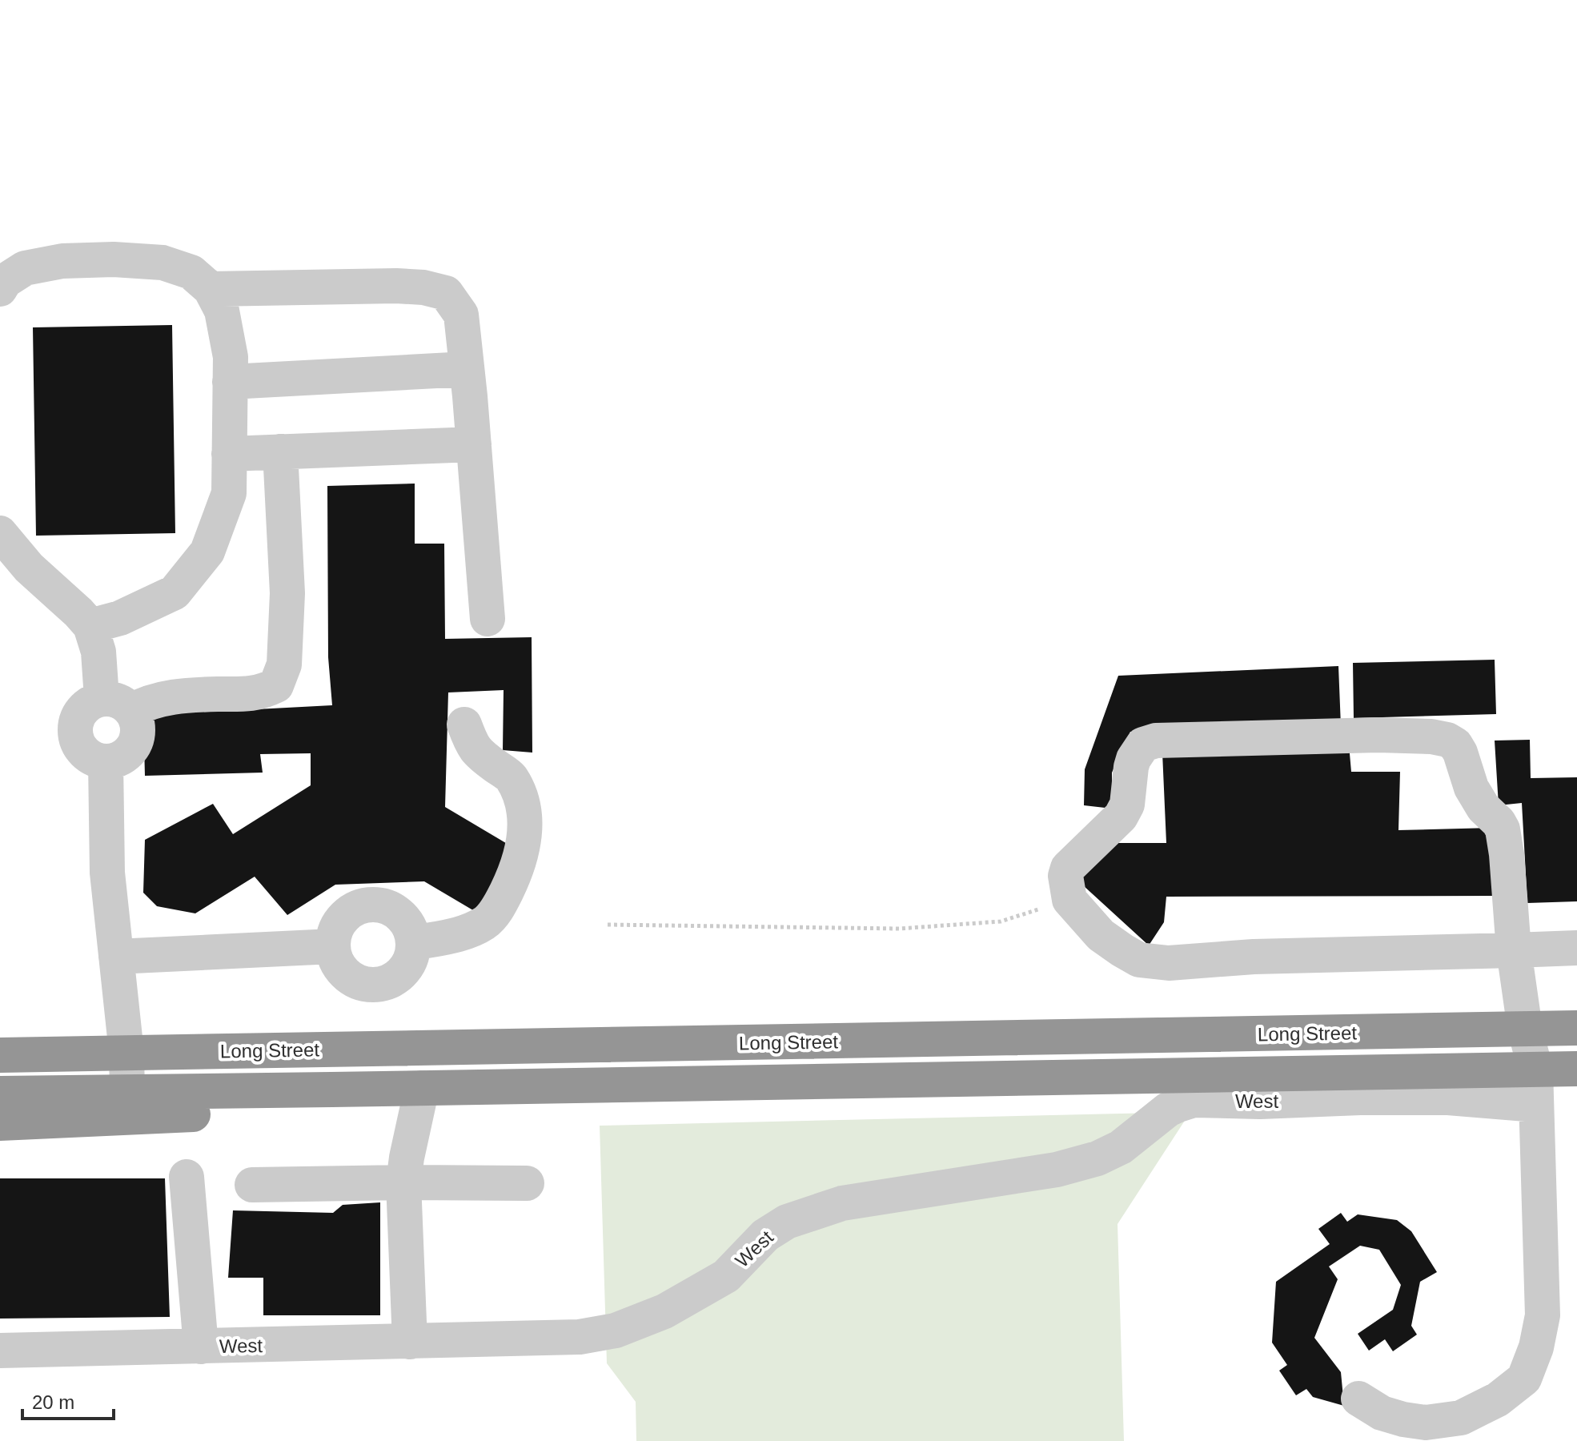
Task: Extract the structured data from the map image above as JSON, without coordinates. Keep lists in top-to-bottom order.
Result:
{
  "streets": {
    "highway": ["Long Street"],
    "lane": ["West"]
  },
  "scale_bar": "20 m"
}
